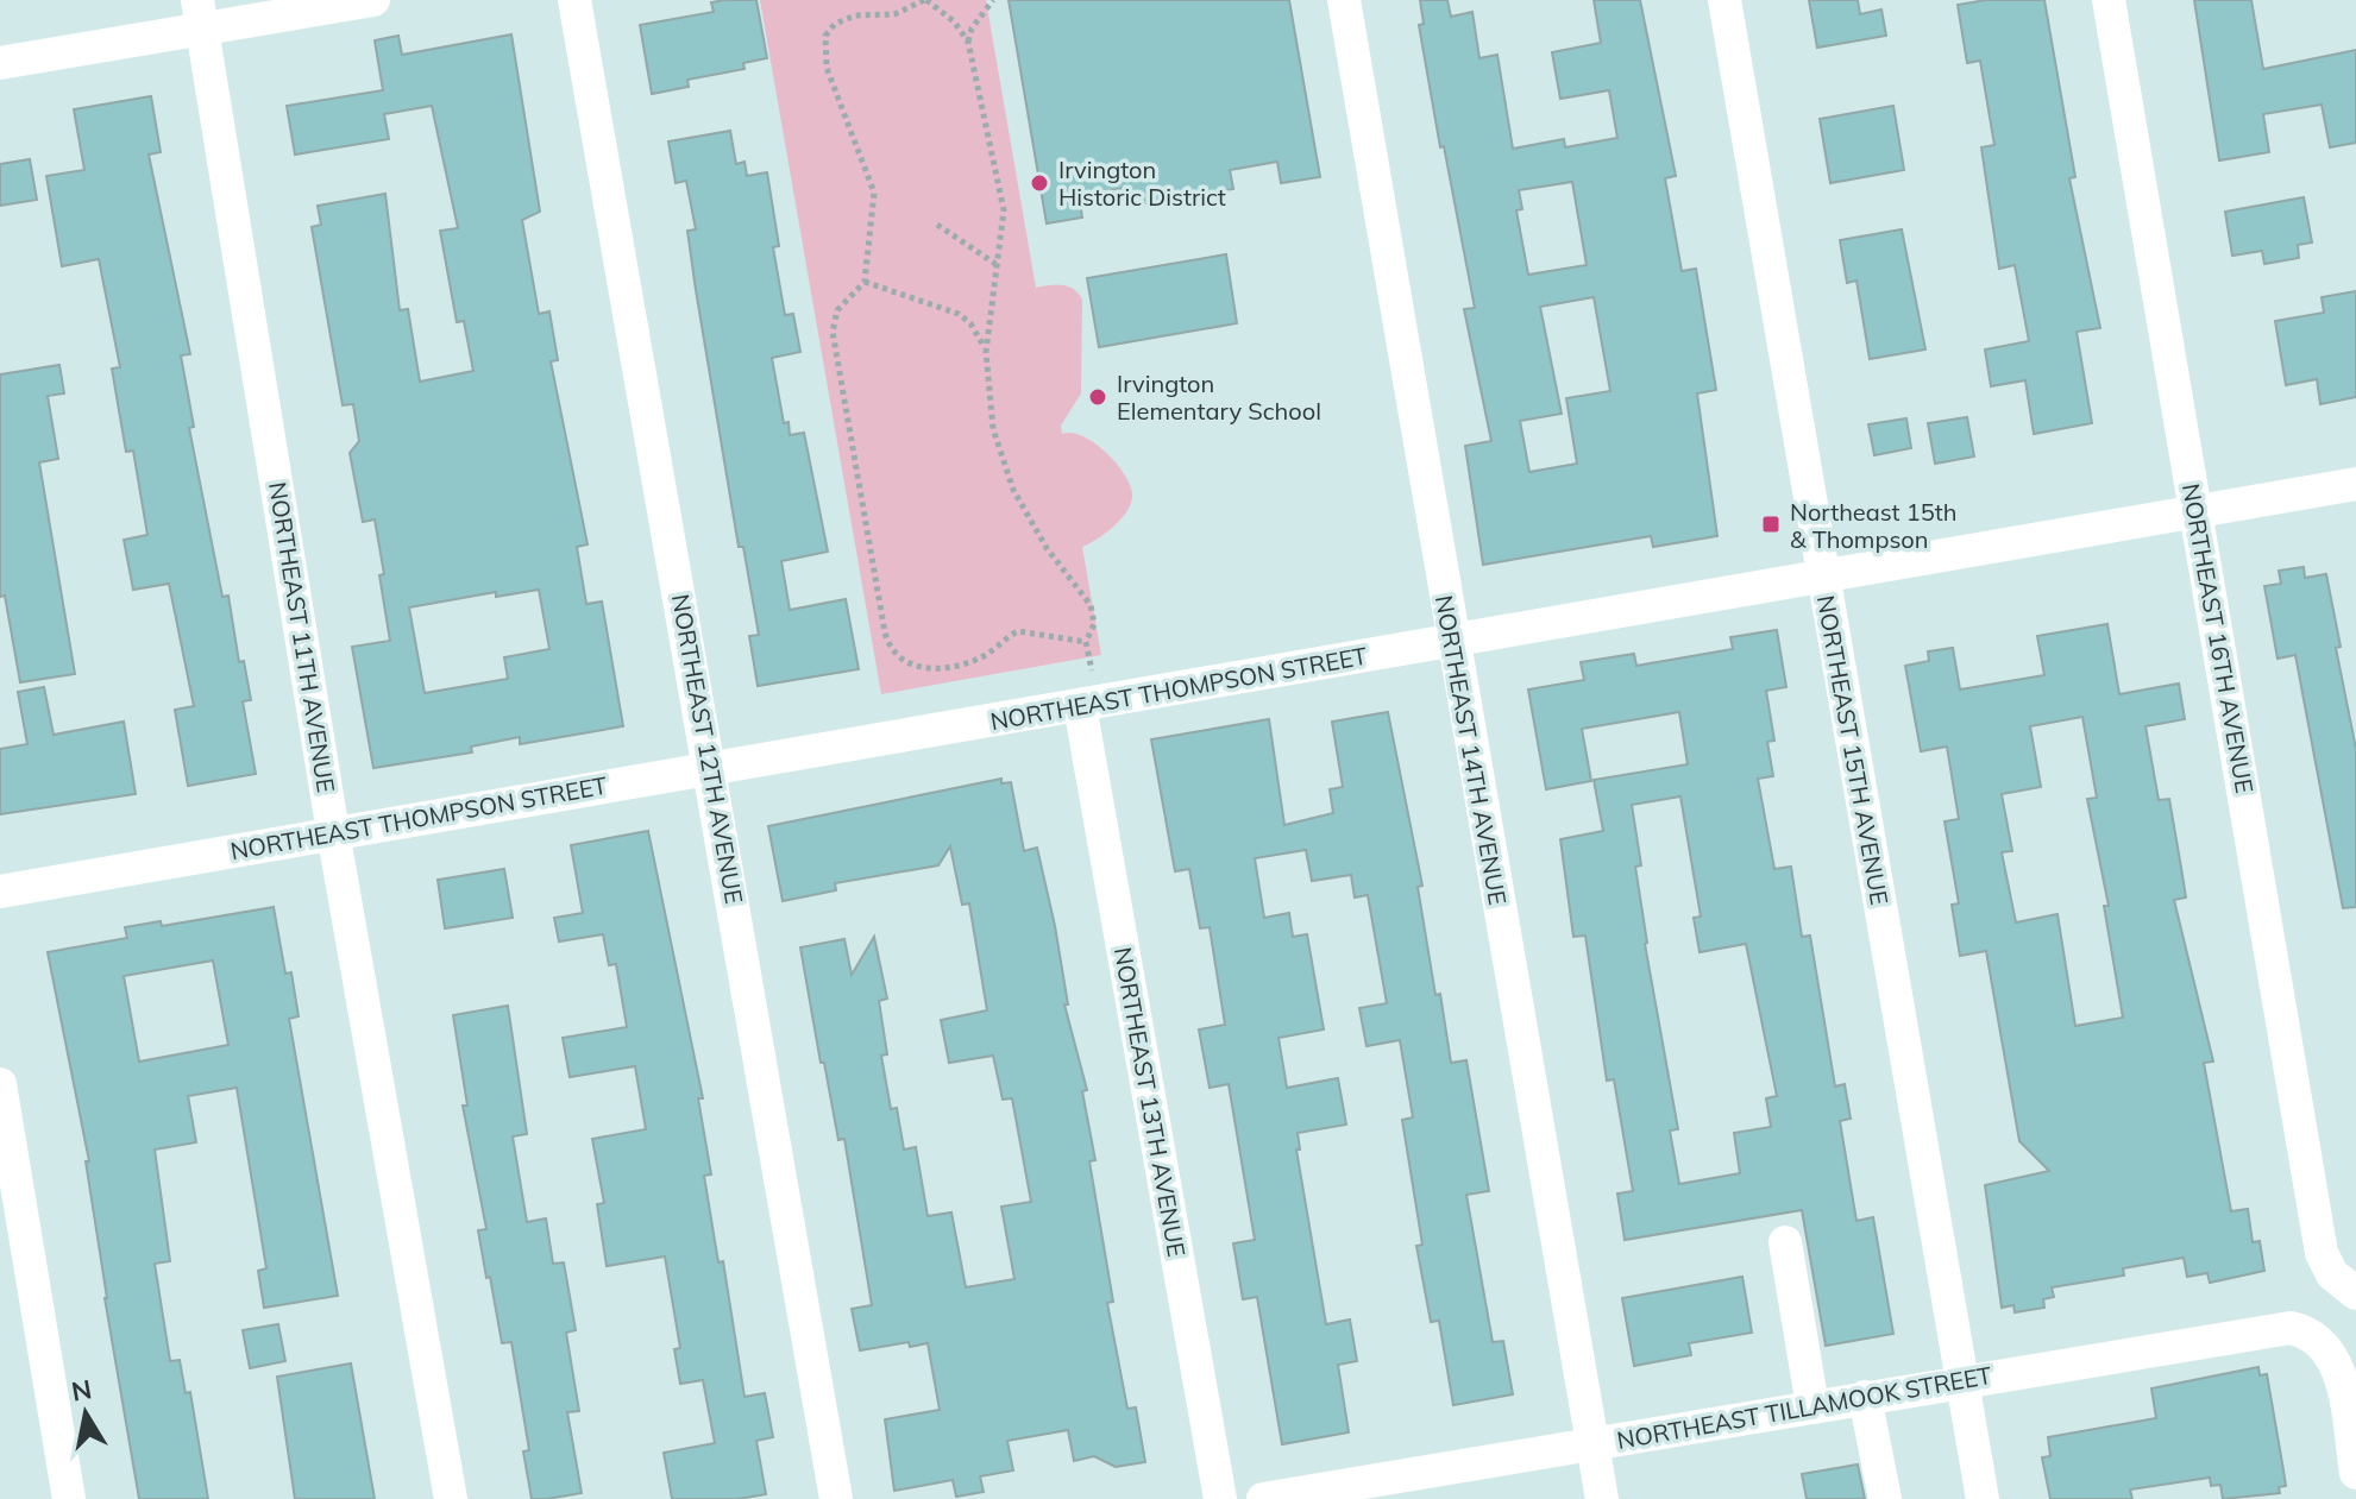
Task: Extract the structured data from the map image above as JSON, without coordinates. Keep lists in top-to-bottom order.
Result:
{
  "streets": {
    "street": [
      "NORTHEAST 11TH AVENUE",
      "NORTHEAST 16TH AVENUE",
      "NORTHEAST THOMPSON STREET",
      "NORTHEAST 12TH AVENUE",
      "NORTHEAST 14TH AVENUE",
      "NORTHEAST 15TH AVENUE",
      "NORTHEAST 13TH AVENUE",
      "NORTHEAST TILLAMOOK STREET"
    ]
  },
  "crossings": [
    ["NORTHEAST 11TH AVENUE", "NORTHEAST THOMPSON STREET"],
    ["NORTHEAST 16TH AVENUE", "NORTHEAST THOMPSON STREET"],
    ["NORTHEAST THOMPSON STREET", "NORTHEAST 12TH AVENUE"],
    ["NORTHEAST THOMPSON STREET", "NORTHEAST 14TH AVENUE"],
    ["NORTHEAST THOMPSON STREET", "NORTHEAST 15TH AVENUE"],
    ["NORTHEAST THOMPSON STREET", "NORTHEAST 13TH AVENUE"],
    ["NORTHEAST 14TH AVENUE", "NORTHEAST TILLAMOOK STREET"],
    ["NORTHEAST 15TH AVENUE", "NORTHEAST TILLAMOOK STREET"]
  ],
  "places": {
    "other": ["Irvington Historic District", "Irvington Elementary School"],
    "transit": ["Northeast 15th & Thompson"]
  },
  "north": "top"
}
